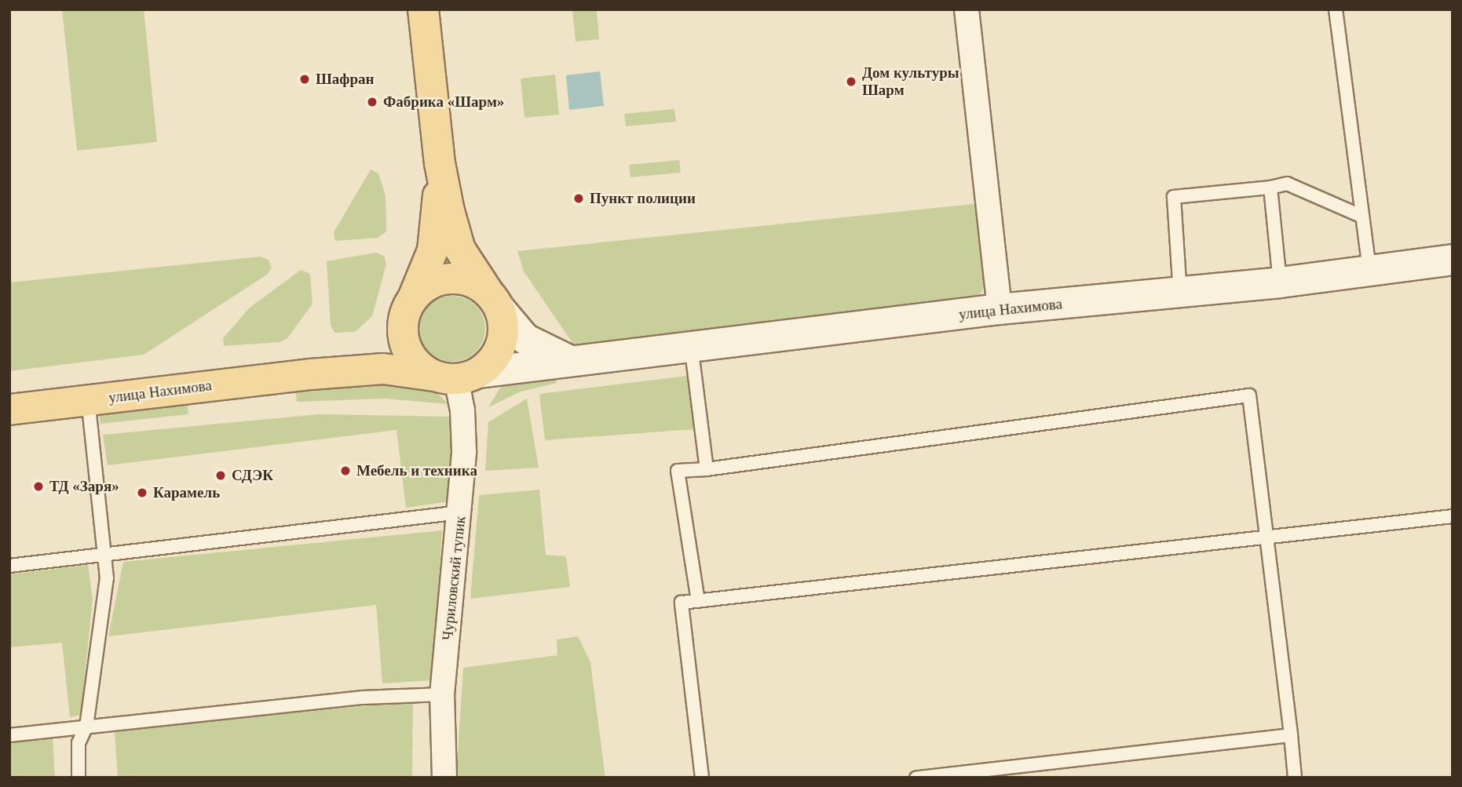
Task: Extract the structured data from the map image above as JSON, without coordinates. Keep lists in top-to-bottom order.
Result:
{
  "streets": {
    "main road": ["улица Нахимова"],
    "street": ["Чуриловский тупик"]
  },
  "crossings": [
    ["улица Нахимова", "Чуриловский тупик"]
  ],
  "places": [
    "Шафран",
    "Дом культуры Шарм",
    "Фабрика «Шарм»",
    "Пункт полиции",
    "Мебель и техника",
    "СДЭК",
    "ТД «Заря»",
    "Карамель"
  ]
}
